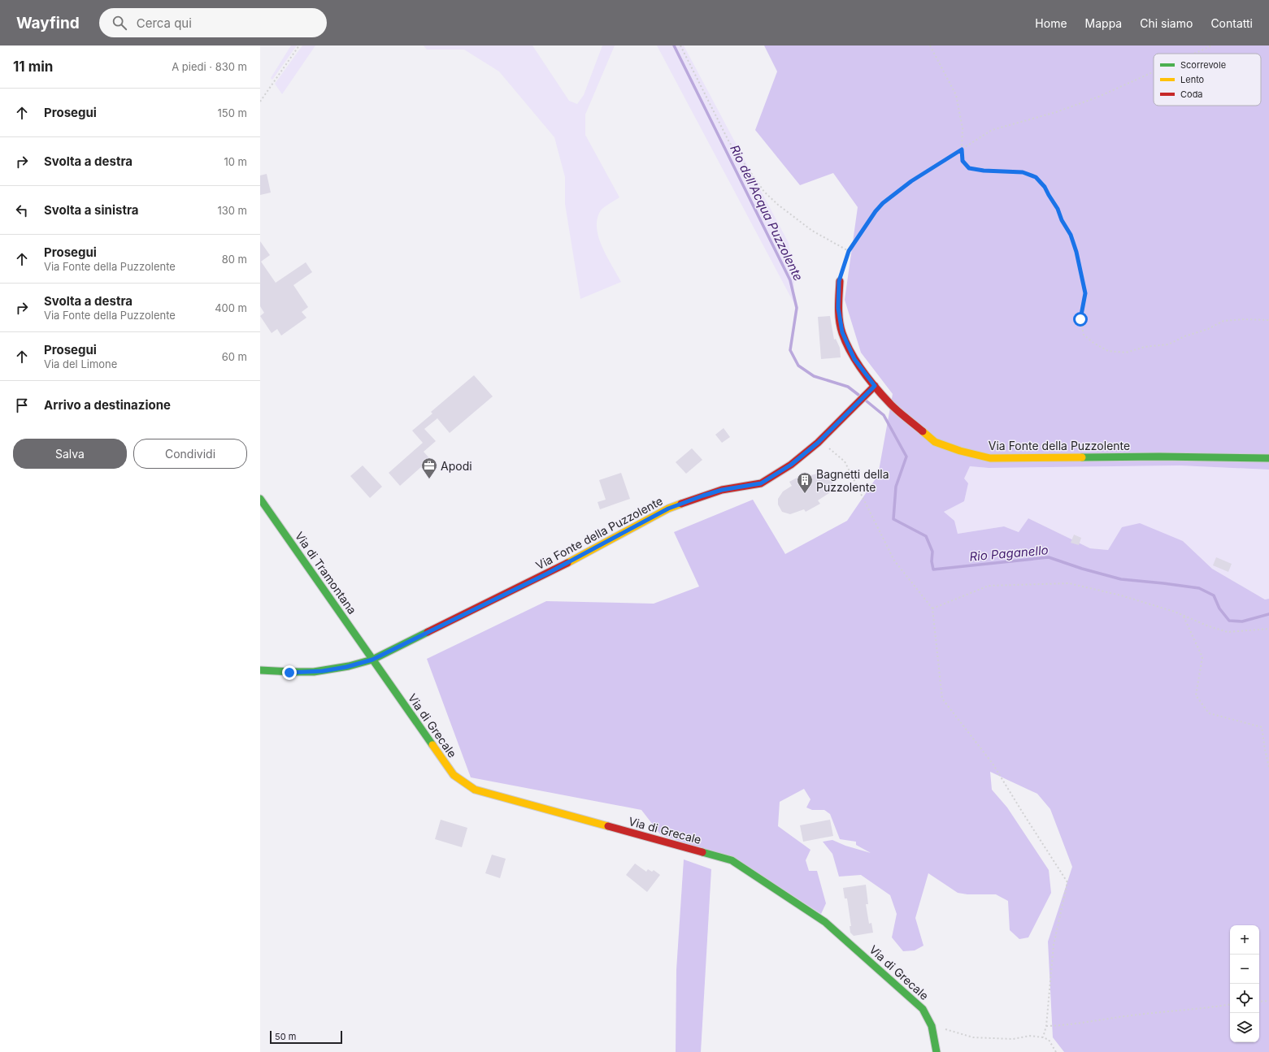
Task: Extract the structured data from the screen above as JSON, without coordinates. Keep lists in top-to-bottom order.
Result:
{
  "streets": {
    "street": ["Via Fonte della Puzzolente", "Via di Tramontana", "Via di Grecale"]
  },
  "crossings": [
    ["Via Fonte della Puzzolente", "Via di Tramontana"],
    ["Via Fonte della Puzzolente", "Via di Grecale"],
    ["Via di Tramontana", "Via di Grecale"]
  ],
  "water": ["Rio dell'Acqua Puzzolente", "Rio Paganello"],
  "places": {
    "office": ["Apodi"],
    "building": ["Bagnetti della Puzzolente"]
  },
  "legend": ["Scorrevole", "Lento", "Coda"],
  "scale_bar": "50 m",
  "page": {
    "header": "Wayfind",
    "search": "Cerca qui",
    "nav": [
      "Home",
      "Mappa",
      "Chi siamo",
      "Contatti"
    ],
    "heading": ["11 min", "A piedi · 830 m"],
    "list": [
      ["Prosegui", "150 m"],
      ["Svolta a destra", "10 m"],
      ["Svolta a sinistra", "130 m"],
      ["Prosegui", "Via Fonte della Puzzolente", "80 m"],
      ["Svolta a destra", "Via Fonte della Puzzolente", "400 m"],
      ["Prosegui", "Via del Limone", "60 m"],
      "Arrivo a destinazione"
    ],
    "buttons": ["Salva", "Condividi"],
    "map_buttons": ["+", "−"],
    "scale": "50 m"
  }
}
